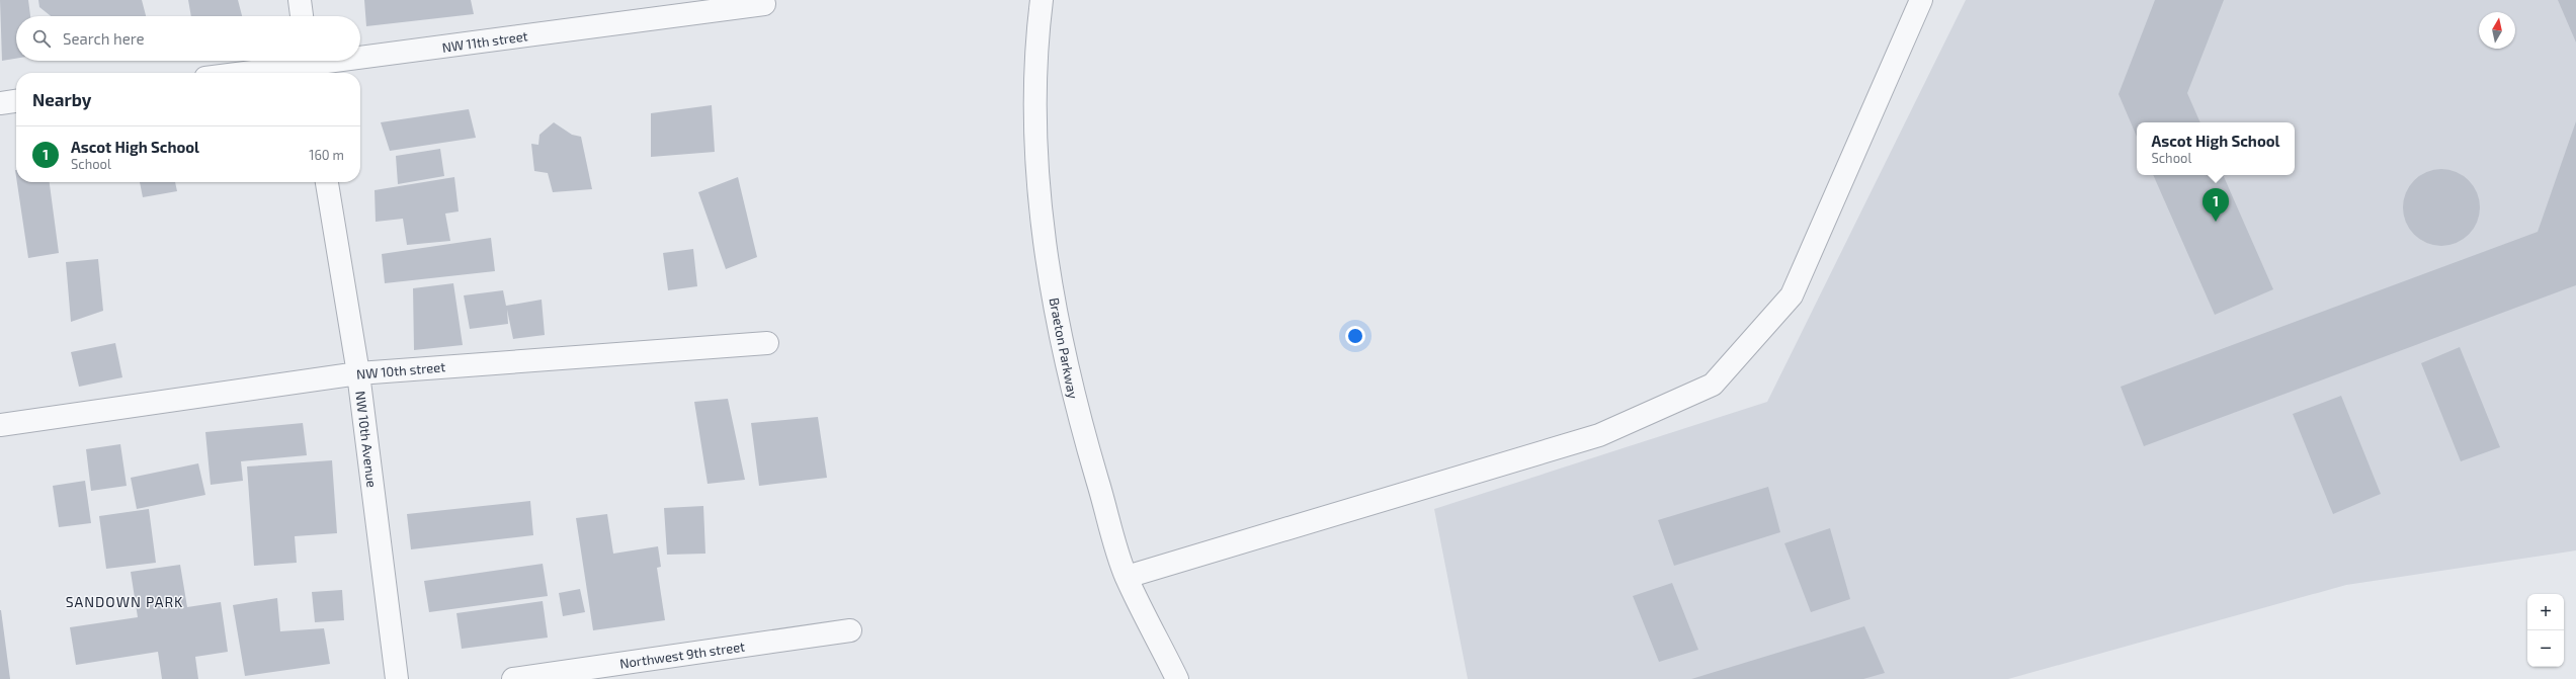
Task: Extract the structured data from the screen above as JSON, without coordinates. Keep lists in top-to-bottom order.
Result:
{
  "streets": {
    "street": [
      "NW 11th street",
      "Braeton Parkway",
      "NW 10th street",
      "NW 10th Avenue",
      "Northwest 9th street"
    ]
  },
  "crossings": [
    ["NW 10th street", "NW 10th Avenue"]
  ],
  "districts": ["SANDOWN PARK"],
  "north": "top",
  "page": {
    "search": "Search here",
    "heading": "Nearby",
    "popup": ["Ascot High School", "School"],
    "list": [
      {
        "mark": "1",
        "name": "Ascot High School",
        "note": "School",
        "value": "160 m"
      }
    ],
    "pins": "1",
    "map_buttons": ["+", "−"]
  }
}
